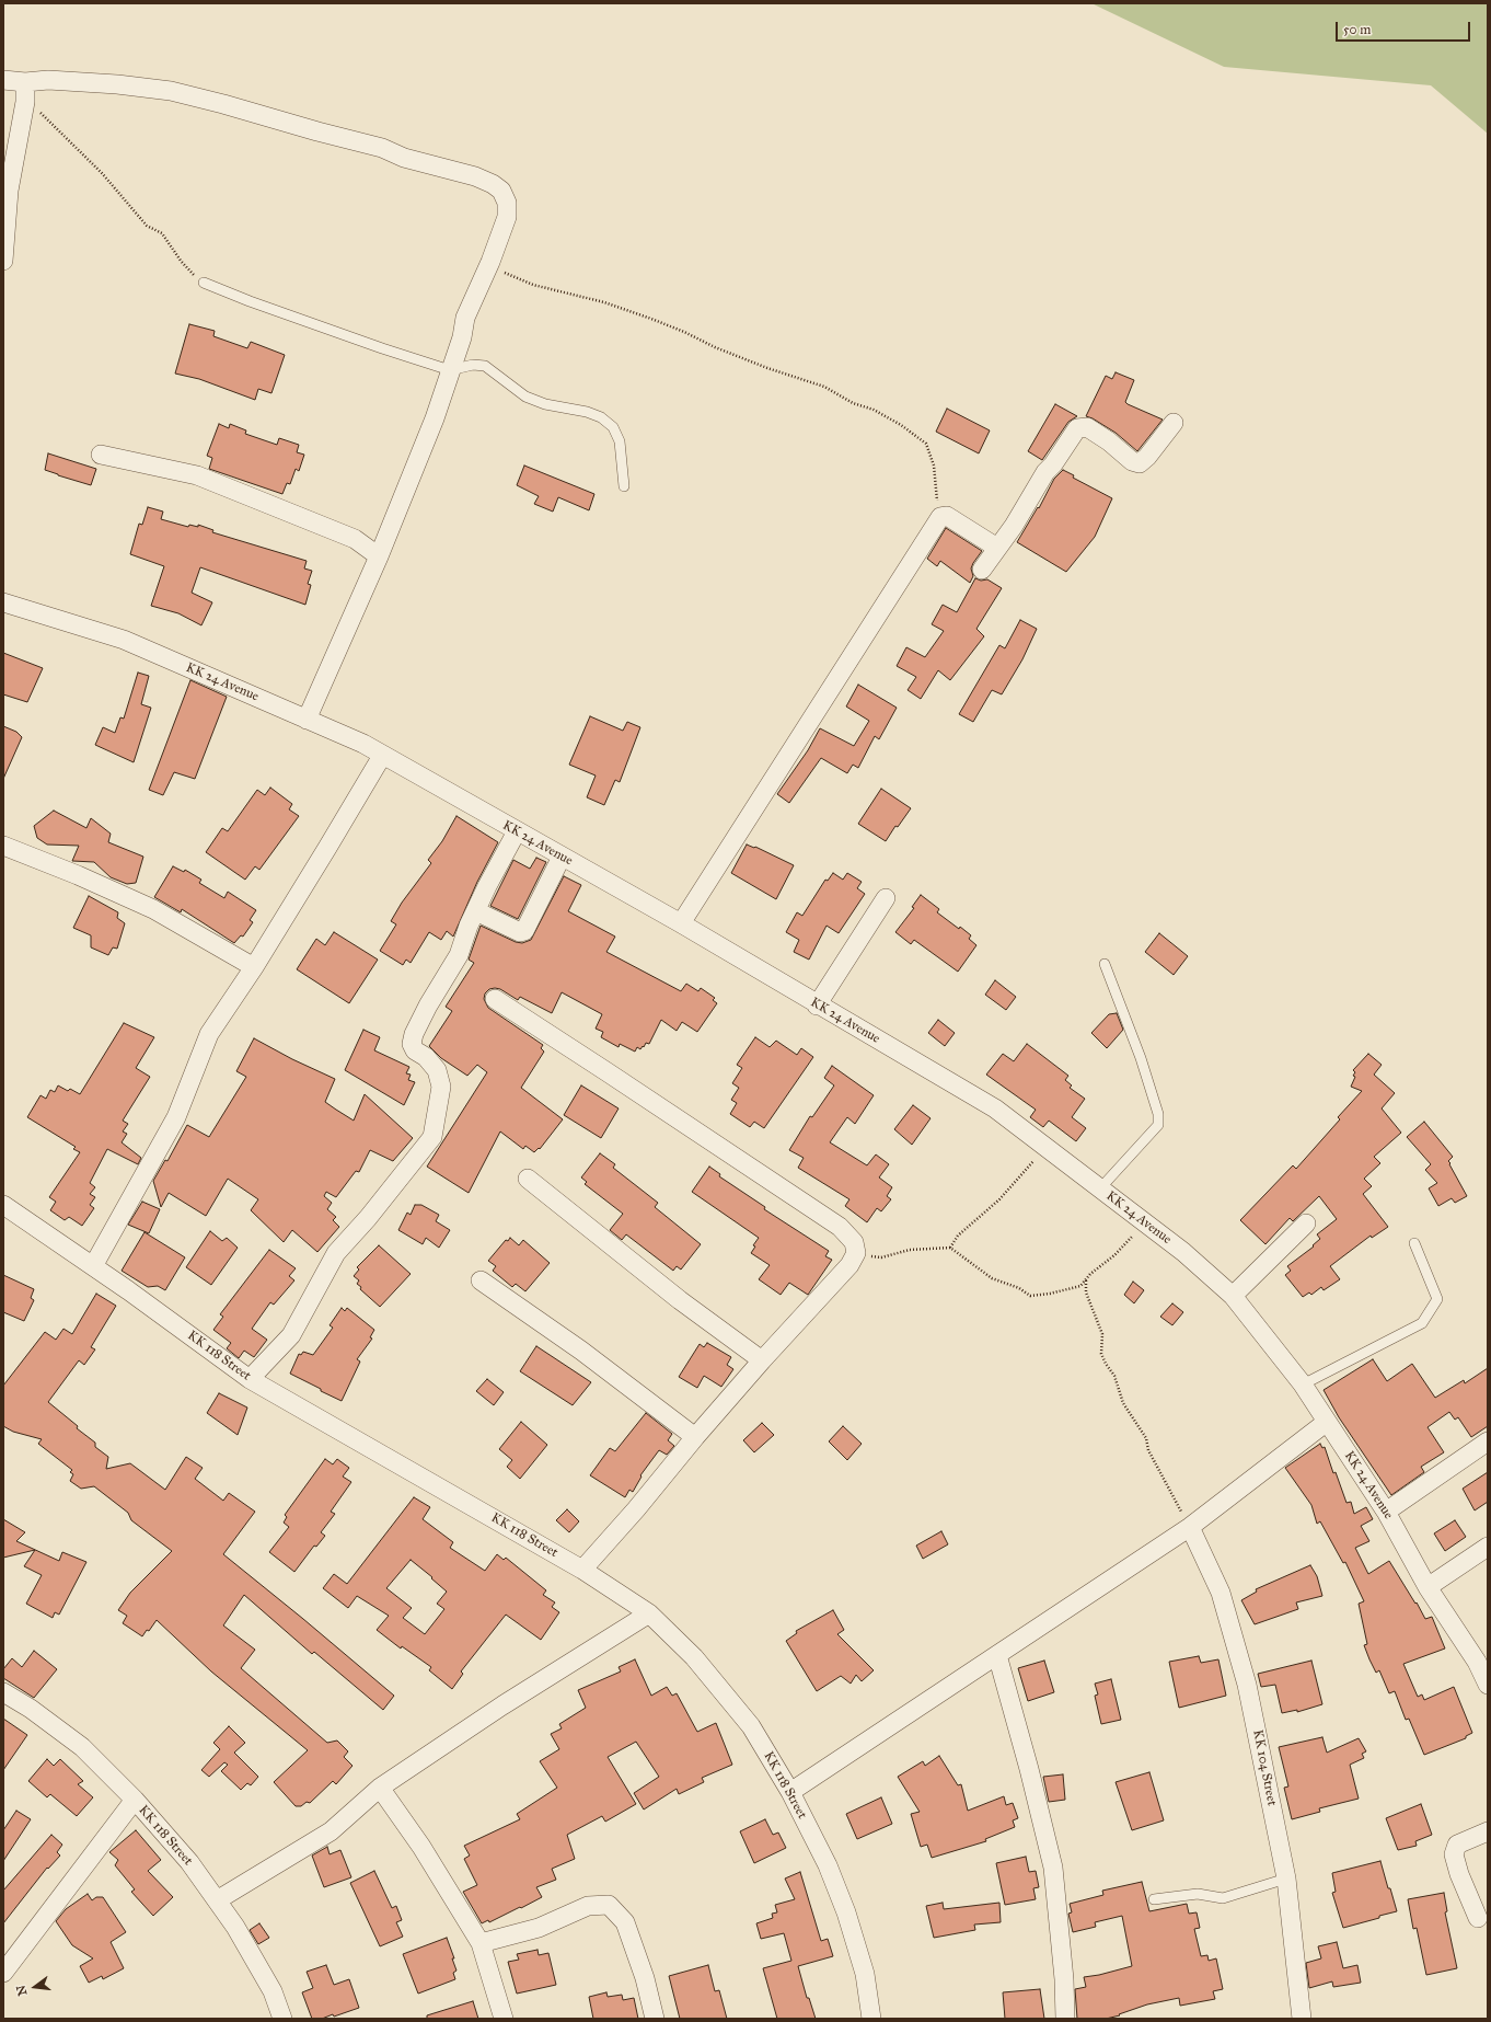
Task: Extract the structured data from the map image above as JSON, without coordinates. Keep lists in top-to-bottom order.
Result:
{
  "streets": {
    "street": ["KK 24 Avenue", "KK 118 Street", "KK 104 Street"]
  },
  "scale_bar": "50 m",
  "north": "left"
}
